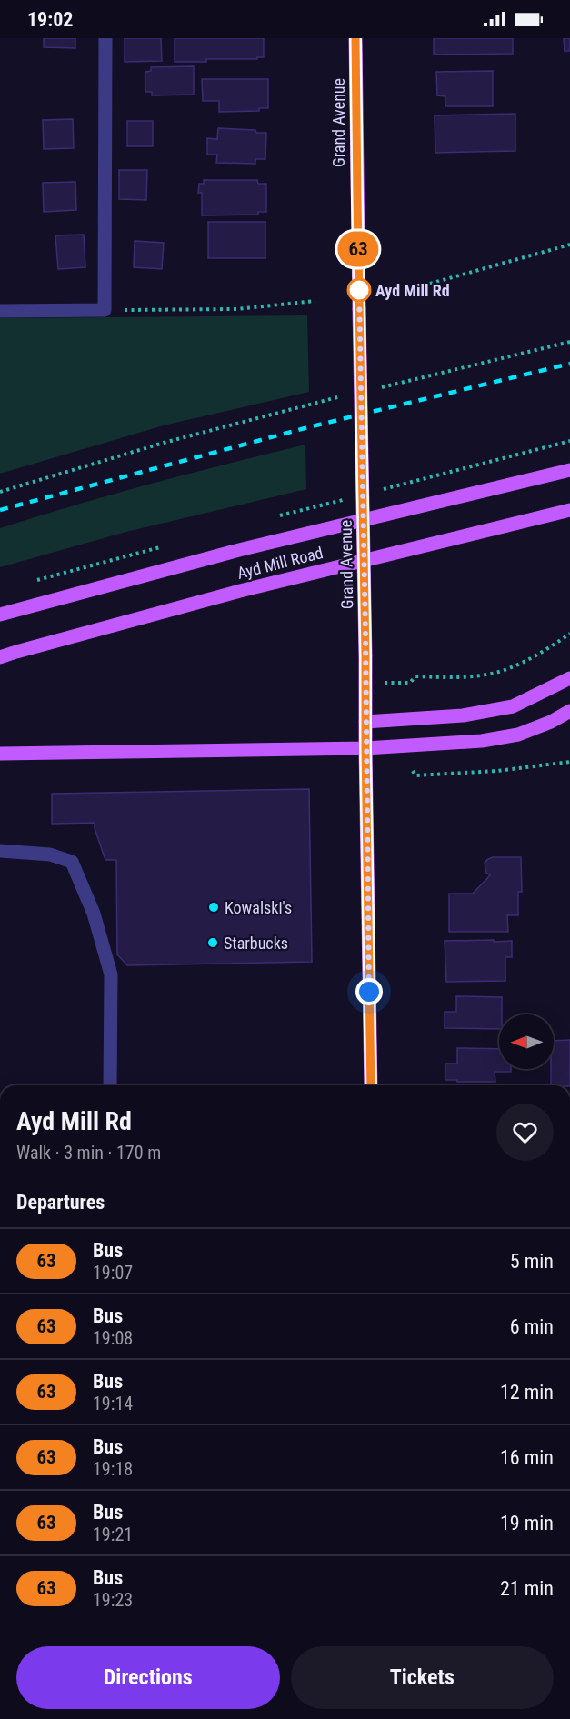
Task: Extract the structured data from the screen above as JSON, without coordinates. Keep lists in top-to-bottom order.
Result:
{
  "streets": {
    "main road": ["Grand Avenue", "Ayd Mill Road"]
  },
  "places": ["Ayd Mill Rd", "Kowalski's", "Starbucks"],
  "lines": ["bus line 63"],
  "north": "left",
  "page": {
    "status": "19:02",
    "on_map": "63",
    "heading": [
      ["Ayd Mill Rd", "Walk · 3 min · 170 m"],
      "Departures"
    ],
    "list": [
      {
        "mark": "63",
        "name": "Bus",
        "note": "19:07",
        "value": "5 min"
      },
      {
        "mark": "63",
        "name": "Bus",
        "note": "19:08",
        "value": "6 min"
      },
      {
        "mark": "63",
        "name": "Bus",
        "note": "19:14",
        "value": "12 min"
      },
      {
        "mark": "63",
        "name": "Bus",
        "note": "19:18",
        "value": "16 min"
      },
      {
        "mark": "63",
        "name": "Bus",
        "note": "19:21",
        "value": "19 min"
      },
      {
        "mark": "63",
        "name": "Bus",
        "note": "19:23",
        "value": "21 min"
      }
    ],
    "buttons": ["Directions", "Tickets"]
  }
}
